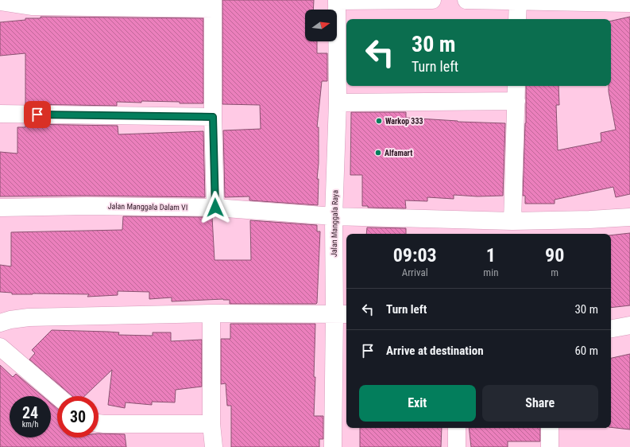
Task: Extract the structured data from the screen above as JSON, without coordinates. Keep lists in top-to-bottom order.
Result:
{
  "streets": {
    "street": ["Jalan Manggala Dalam VI", "Jalan Manggala Raya"]
  },
  "crossings": [
    ["Jalan Manggala Dalam VI", "Jalan Manggala Raya"]
  ],
  "places": ["Warkop 333", "Alfamart"],
  "north": "right",
  "page": {
    "turn": ["30 m", "Turn left"],
    "eta": [
      "09:03",
      "Arrival",
      "1",
      "min",
      "90",
      "m"
    ],
    "list": [
      {
        "name": "Turn left",
        "value": "30 m"
      },
      {
        "name": "Arrive at destination",
        "value": "60 m"
      }
    ],
    "buttons": ["Exit", "Share"],
    "speed": "24 km/h",
    "limit": "30"
  }
}
